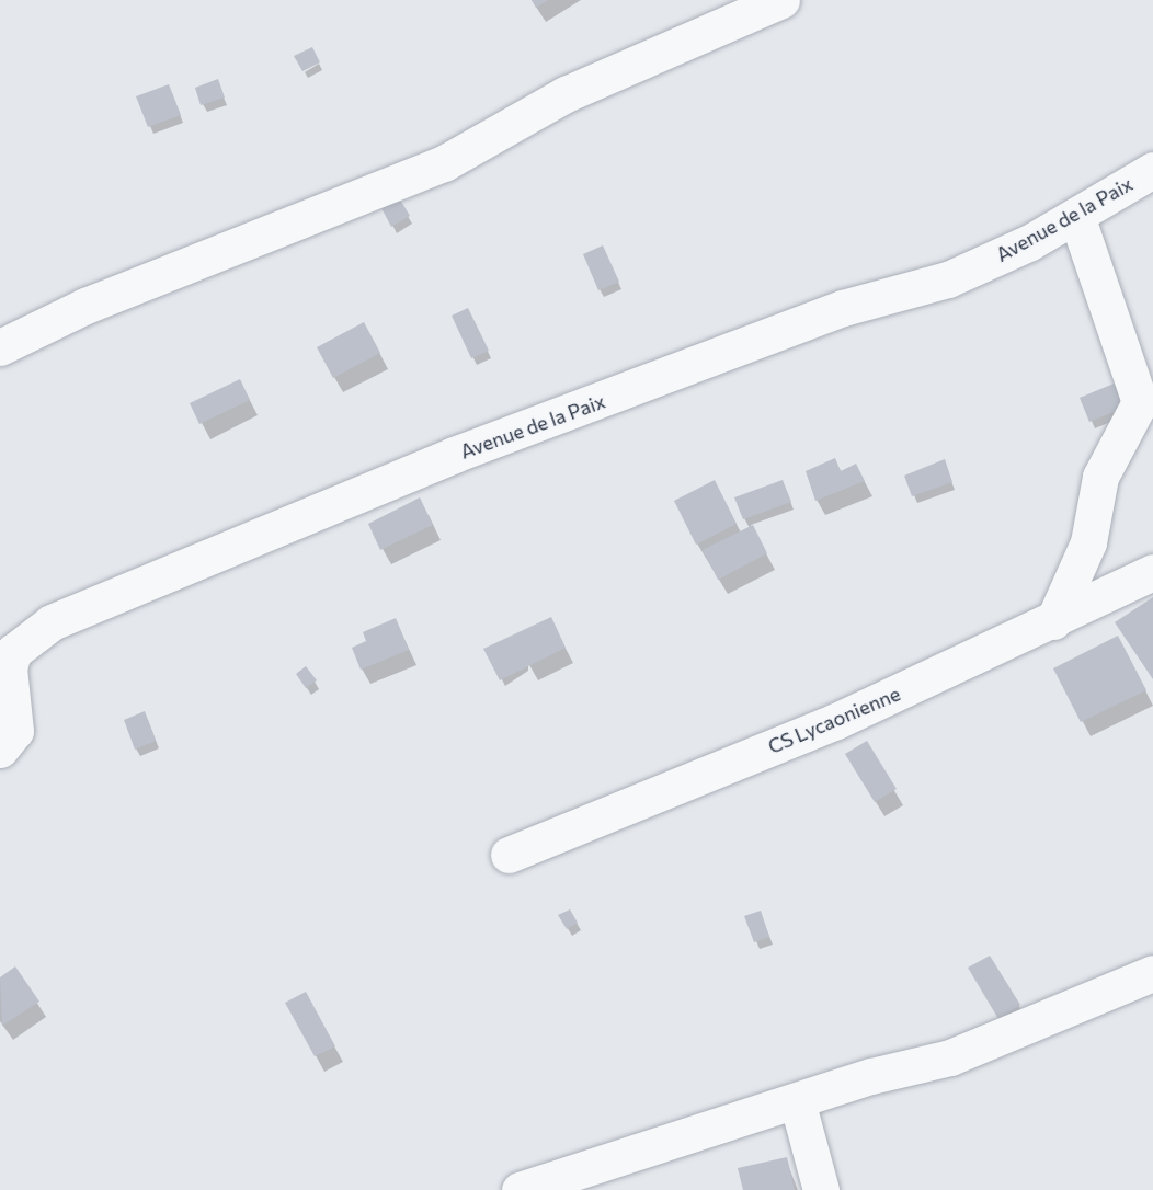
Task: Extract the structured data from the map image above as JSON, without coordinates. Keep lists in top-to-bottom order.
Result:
{
  "streets": {
    "street": ["Avenue de la Paix", "CS Lycaonienne"]
  }
}
